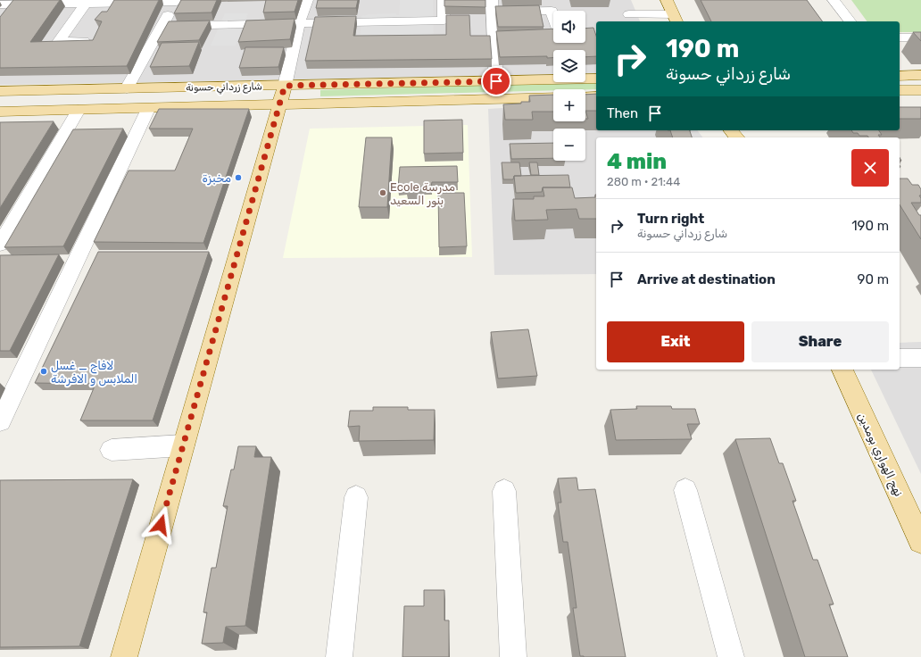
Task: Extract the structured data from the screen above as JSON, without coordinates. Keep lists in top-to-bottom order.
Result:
{
  "streets": {
    "main road": ["شارع زرداني حسونة", "نهج الهواري بومدين"]
  },
  "places": ["مخبزة", "Ecole مدرسة بنور السعيد", "لافاج _ غسل الملابس و الافرشة"],
  "page": {
    "map_buttons": ["+", "−"],
    "turn": ["190 m", "شارع زرداني حسونة"],
    "then": "Then",
    "heading": ["4 min", "280 m · 21:44"],
    "list": [
      {
        "name": "Turn right",
        "note": "شارع زرداني حسونة",
        "value": "190 m"
      },
      {
        "name": "Arrive at destination",
        "value": "90 m"
      }
    ],
    "buttons": ["Exit", "Share"]
  }
}
